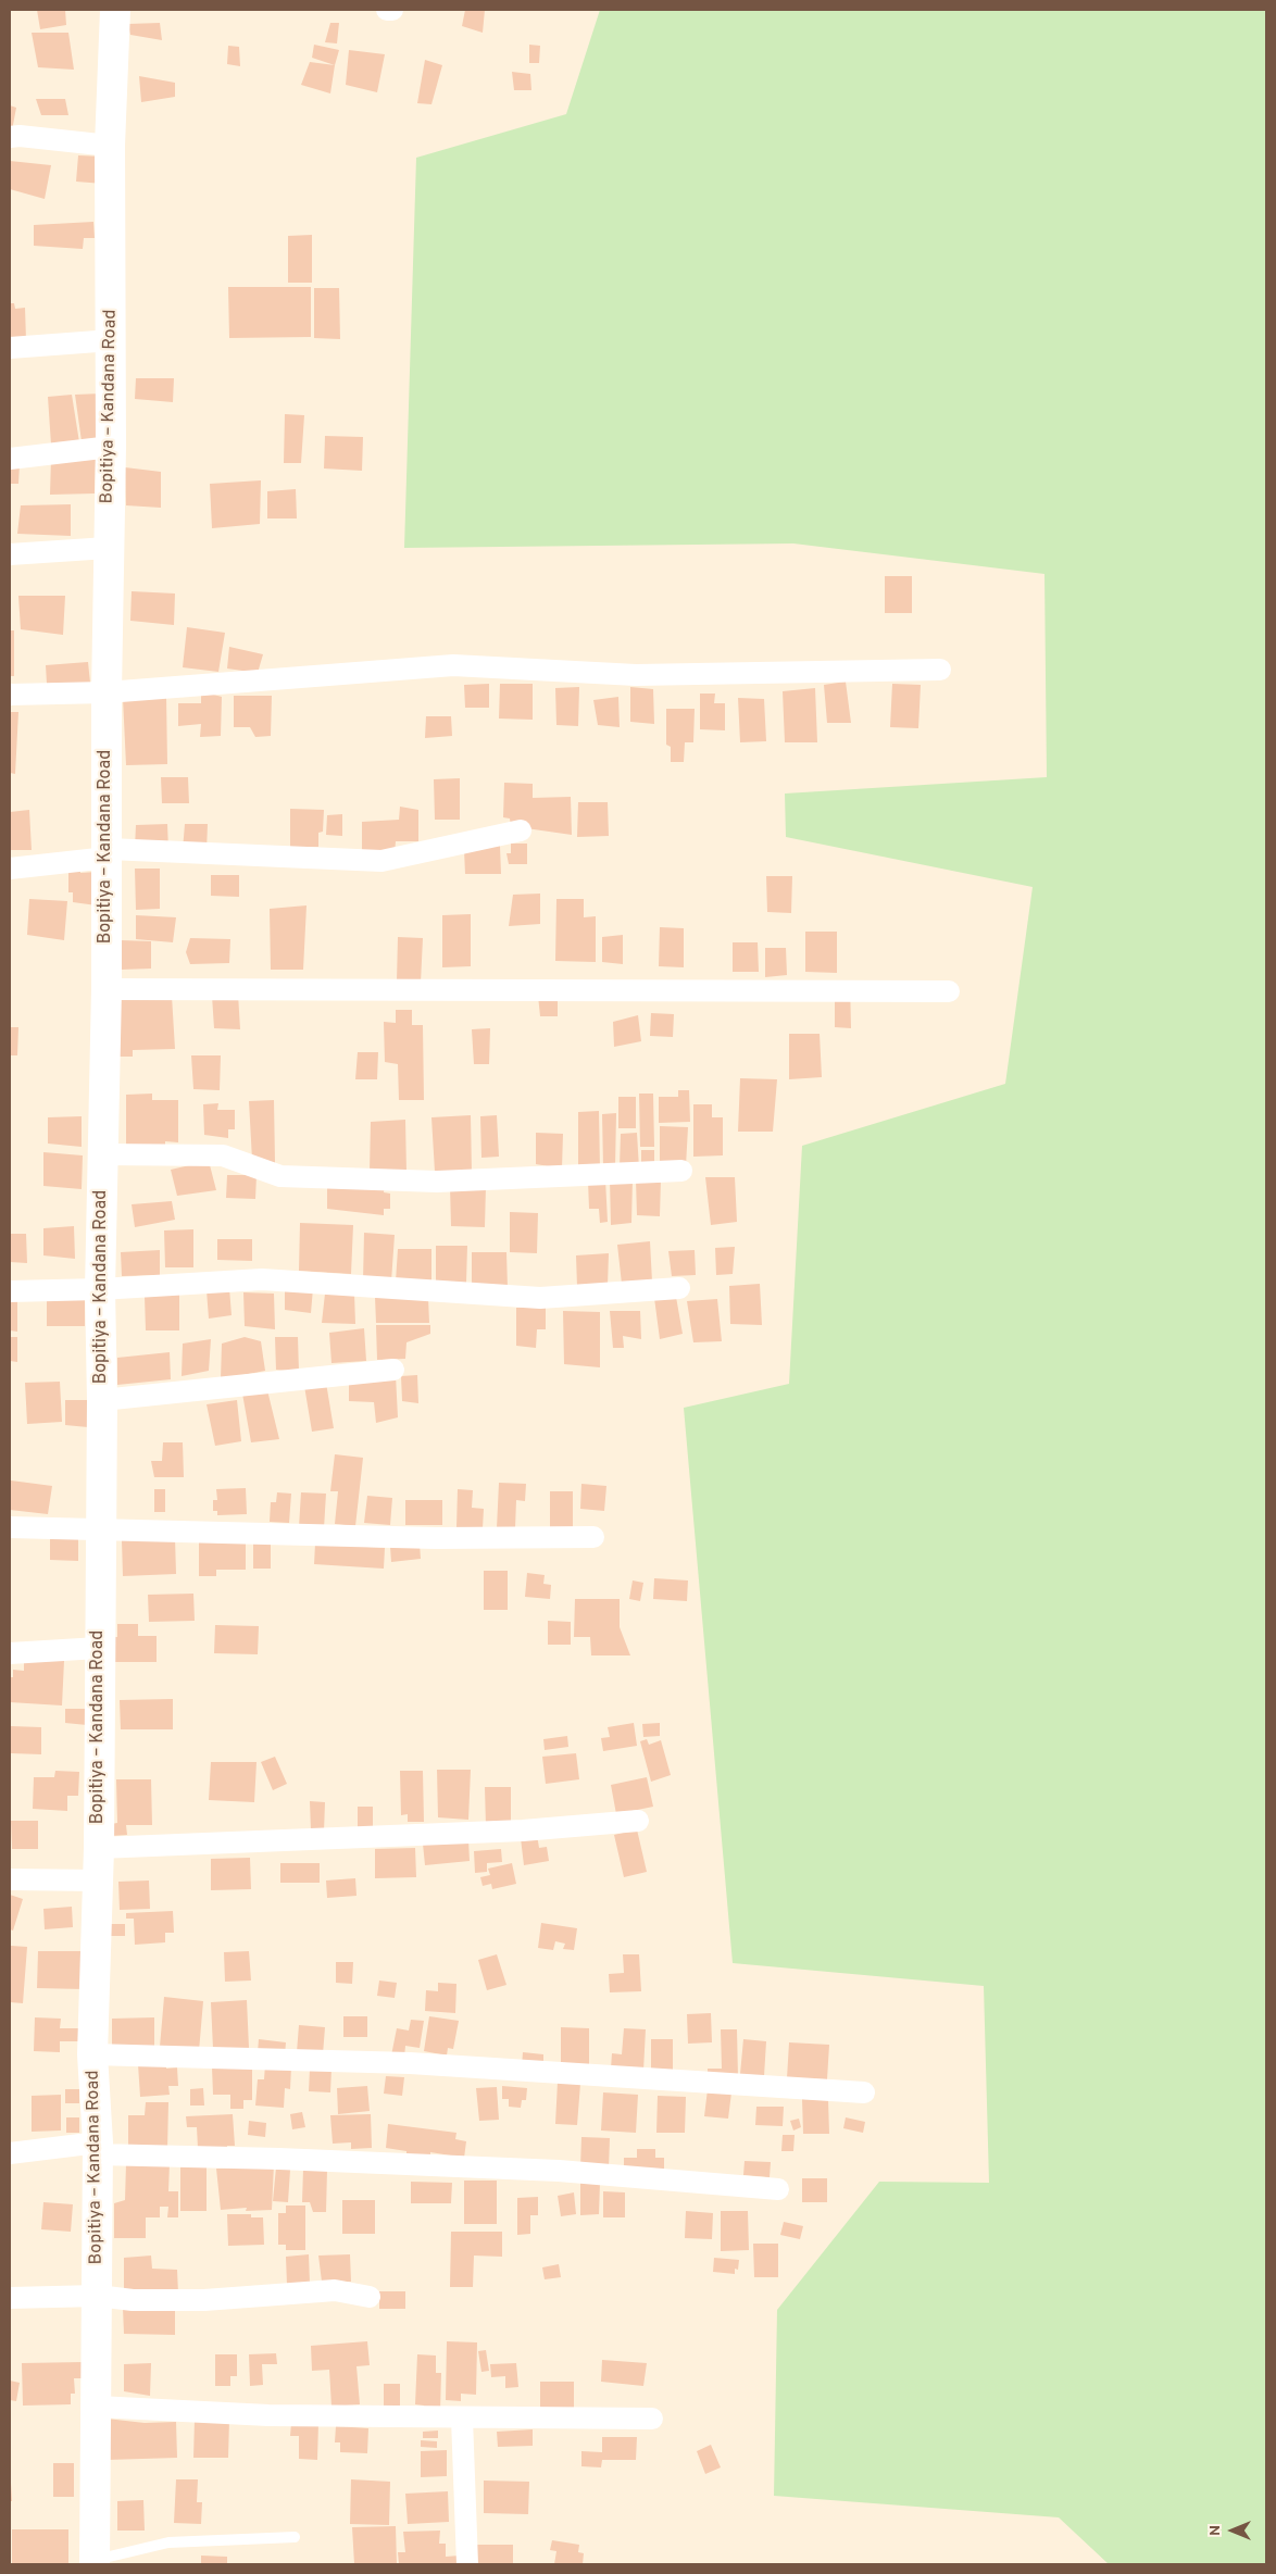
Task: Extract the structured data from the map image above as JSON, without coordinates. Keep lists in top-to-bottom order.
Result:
{
  "streets": {
    "street": ["Bopitiya – Kandana Road"]
  },
  "north": "left"
}
